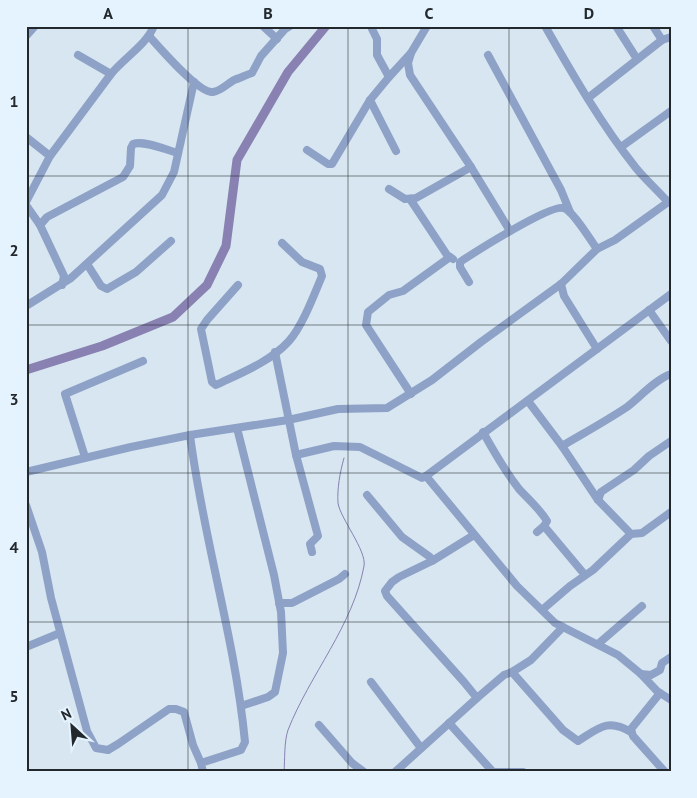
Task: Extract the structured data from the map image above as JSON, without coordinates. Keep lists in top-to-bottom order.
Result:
{
  "north": "top left",
  "grid": {
    "columns": [
      "A",
      "B",
      "C",
      "D"
    ],
    "rows": [
      "1",
      "2",
      "3",
      "4",
      "5"
    ]
  }
}
